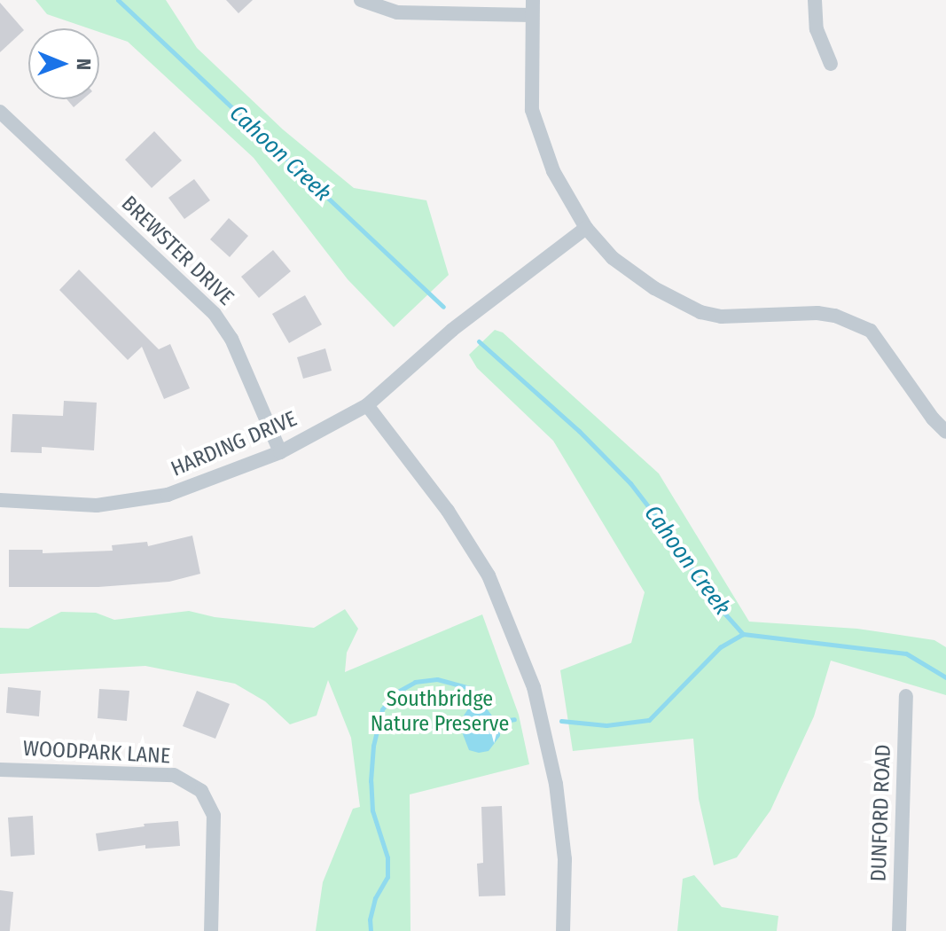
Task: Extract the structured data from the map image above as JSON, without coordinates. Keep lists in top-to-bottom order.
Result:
{
  "streets": {
    "street": [
      "BREWSTER DRIVE",
      "HARDING DRIVE",
      "WOODPARK LANE",
      "DUNFORD ROAD"
    ]
  },
  "crossings": [
    ["BREWSTER DRIVE", "HARDING DRIVE"]
  ],
  "water": ["Cahoon Creek"],
  "parks": ["Southbridge Nature Preserve"],
  "north": "right"
}
